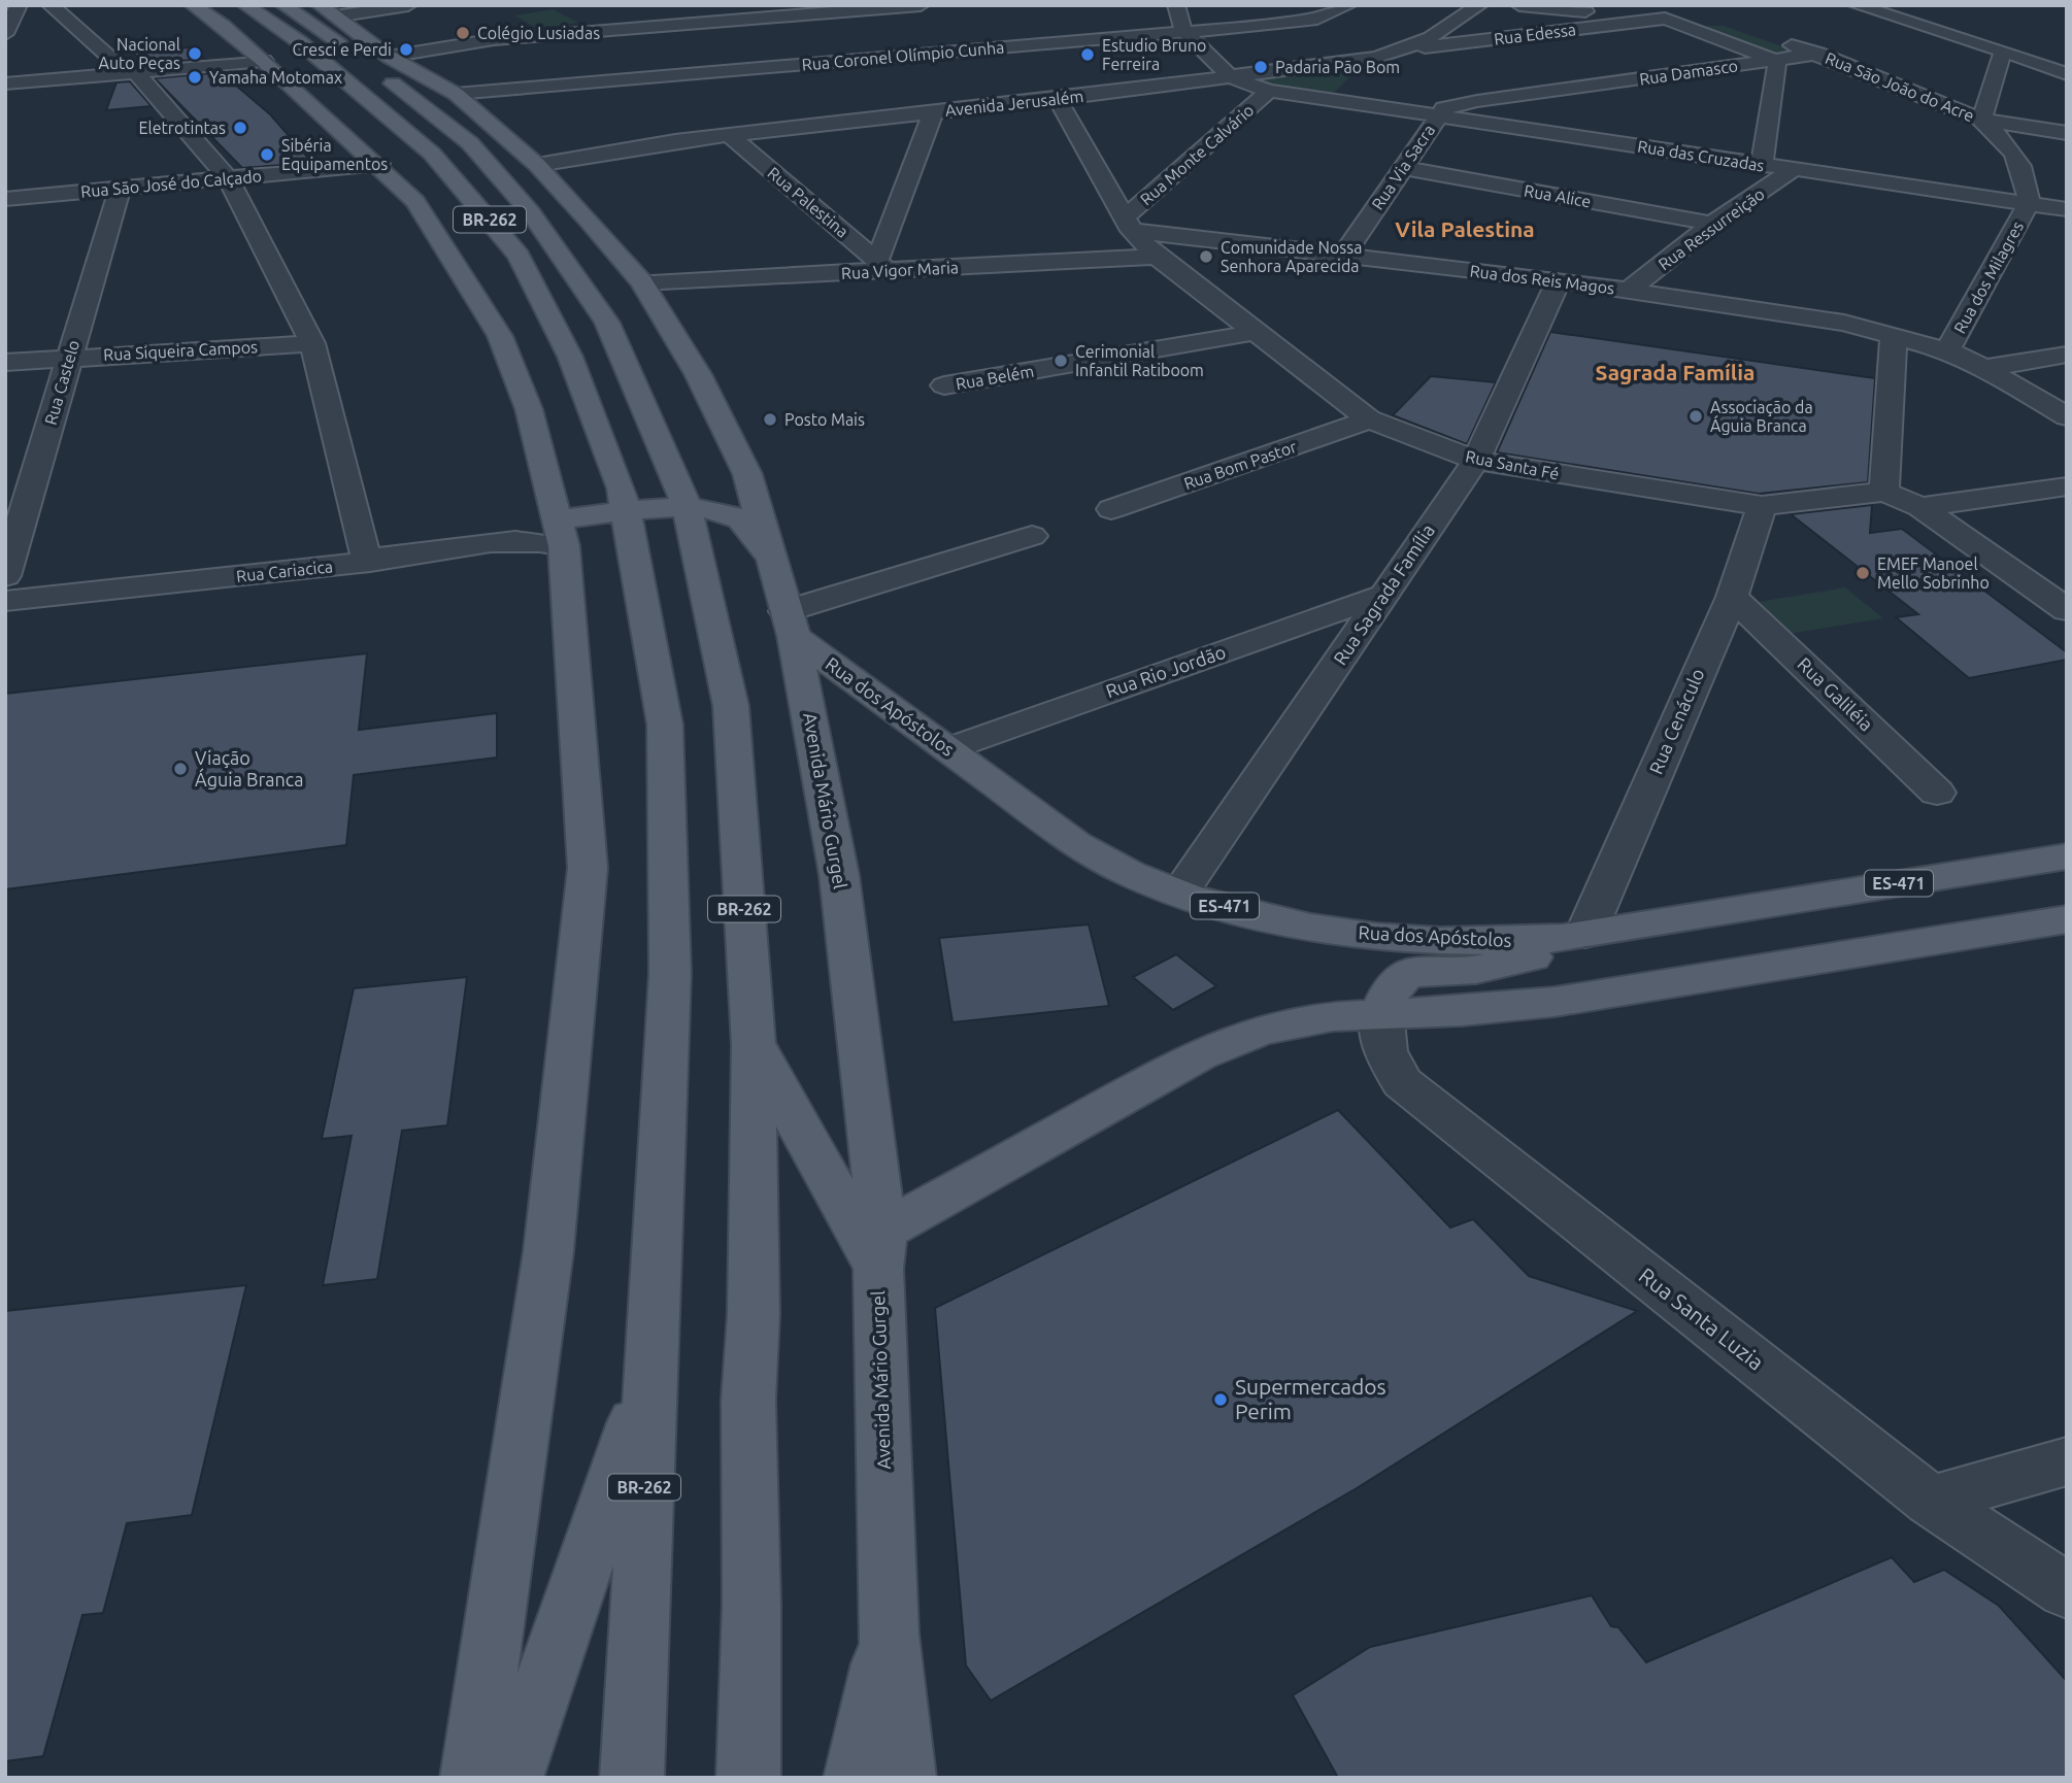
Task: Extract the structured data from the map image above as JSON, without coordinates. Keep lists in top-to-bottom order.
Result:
{
  "streets": {
    "main road": [
      "BR-262",
      "Rua dos Apóstolos",
      "Avenida Mário Gurgel",
      "ES-471"
    ],
    "street": [
      "Rua Edessa",
      "Rua Coronel Olímpio Cunha",
      "Rua Damasco",
      "Rua São João do Acre",
      "Avenida Jerusalém",
      "Rua Monte Calvário",
      "Rua das Cruzadas",
      "Rua Via Sacra",
      "Rua São José do Calçado",
      "Rua Alice",
      "Rua Palestina",
      "Rua Ressurreição",
      "Rua Vigor Maria",
      "Rua dos Milagres",
      "Rua dos Reis Magos",
      "Rua Siqueira Campos",
      "Rua Belém",
      "Rua Castelo",
      "Rua Bom Pastor",
      "Rua Santa Fé",
      "Rua Cariacica",
      "Rua Sagrada Família",
      "Rua Rio Jordão",
      "Rua Galiléia",
      "Rua Cenáculo",
      "Rua Santa Luzia"
    ]
  },
  "crossings": [
    ["Rua Edessa", "Avenida Jerusalém"],
    ["Rua Coronel Olímpio Cunha", "Avenida Mário Gurgel"],
    ["Rua Damasco", "Rua São João do Acre"],
    ["Rua Damasco", "Rua das Cruzadas"],
    ["Rua Damasco", "Rua Via Sacra"],
    ["Rua São João do Acre", "Rua dos Milagres"],
    ["Avenida Jerusalém", "Rua das Cruzadas"],
    ["Avenida Jerusalém", "Rua Palestina"],
    ["Avenida Jerusalém", "Rua Santa Fé"],
    ["Avenida Jerusalém", "Avenida Mário Gurgel"],
    ["Rua Monte Calvário", "Rua das Cruzadas"],
    ["Rua Monte Calvário", "Rua dos Reis Magos"],
    ["Rua Monte Calvário", "Rua Santa Fé"],
    ["Rua das Cruzadas", "Rua Via Sacra"],
    ["Rua das Cruzadas", "Rua Ressurreição"],
    ["Rua das Cruzadas", "Rua dos Milagres"],
    ["Rua Via Sacra", "Rua Alice"],
    ["Rua Via Sacra", "Rua dos Reis Magos"],
    ["Rua São José do Calçado", "BR-262"],
    ["Rua São José do Calçado", "Rua Castelo"],
    ["Rua Alice", "Rua Ressurreição"],
    ["Rua Palestina", "Rua Vigor Maria"],
    ["BR-262", "Rua Cariacica"],
    ["Rua Ressurreição", "Rua dos Reis Magos"],
    ["Rua Vigor Maria", "Rua Santa Fé"],
    ["Rua Vigor Maria", "Avenida Mário Gurgel"],
    ["Rua dos Milagres", "Rua dos Reis Magos"],
    ["Rua dos Reis Magos", "Rua Santa Fé"],
    ["Rua dos Reis Magos", "Rua Sagrada Família"],
    ["Rua Siqueira Campos", "Rua Castelo"],
    ["Rua Belém", "Rua Santa Fé"],
    ["Rua Bom Pastor", "Rua Santa Fé"],
    ["Rua Santa Fé", "Rua Sagrada Família"],
    ["Rua Santa Fé", "Rua Cenáculo"],
    ["Rua Sagrada Família", "Rua Rio Jordão"],
    ["Rua Sagrada Família", "Rua dos Apóstolos"],
    ["Rua Rio Jordão", "Rua dos Apóstolos"],
    ["Rua Galiléia", "Rua Cenáculo"],
    ["Rua dos Apóstolos", "Rua Cenáculo"],
    ["Rua dos Apóstolos", "Avenida Mário Gurgel"]
  ],
  "districts": ["Vila Palestina", "Sagrada Família"],
  "places": [
    "Colégio Lusiadas",
    "Cresci e Perdi",
    "Nacional Auto Peças",
    "Estudio Bruno Ferreira",
    "Padaria Pão Bom",
    "Yamaha Motomax",
    "Eletrotintas",
    "Sibéria Equipamentos",
    "Comunidade Nossa Senhora Aparecida",
    "Cerimonial Infantil Ratiboom",
    "Associação da Águia Branca",
    "Posto Mais",
    "EMEF Manoel Mello Sobrinho",
    "Viação Águia Branca",
    "Supermercados Perim"
  ]
}
